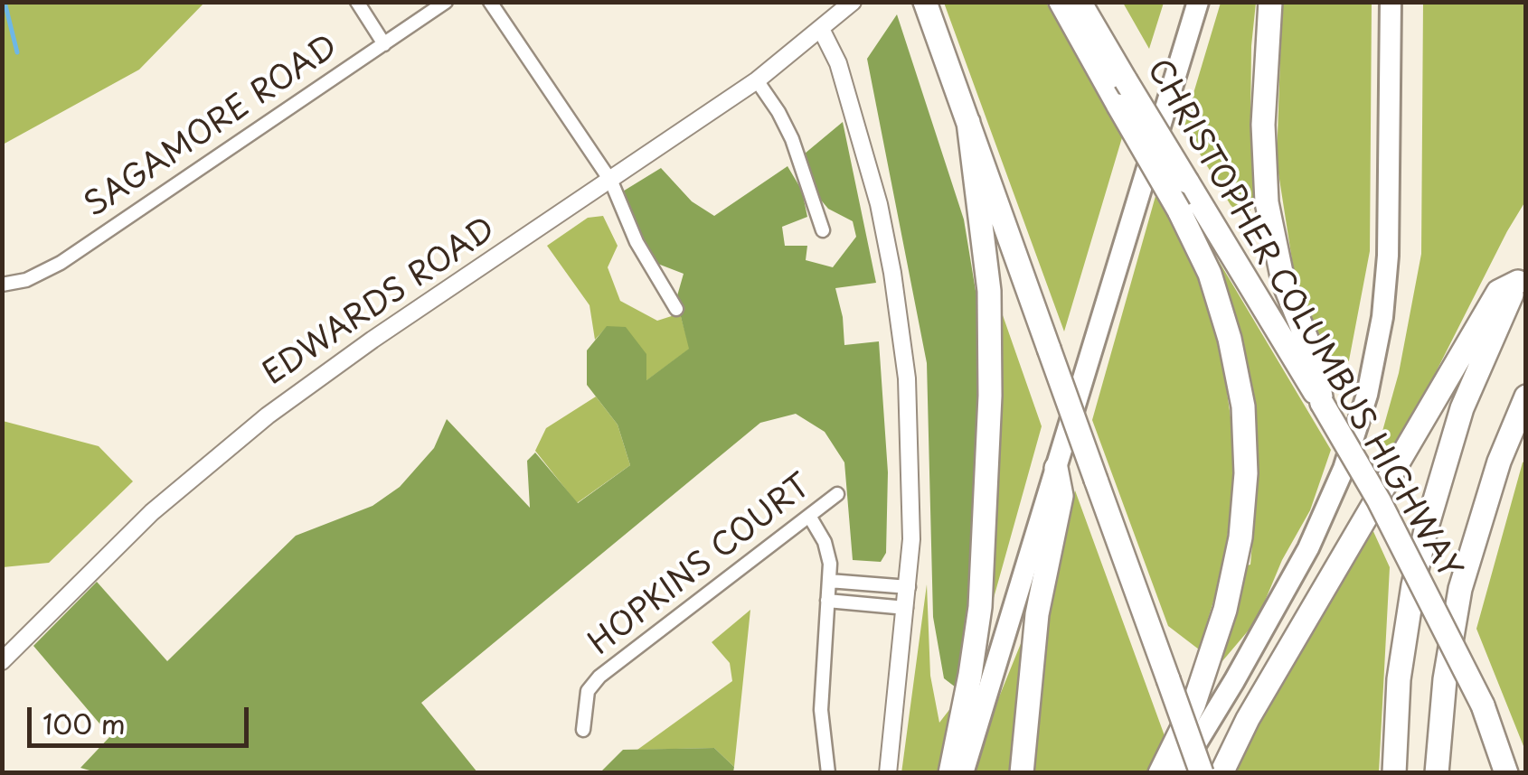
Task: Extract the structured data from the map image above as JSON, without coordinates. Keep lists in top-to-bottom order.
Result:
{
  "streets": {
    "highway": ["CHRISTOPHER COLUMBUS HIGHWAY"],
    "street": ["SAGAMORE ROAD", "EDWARDS ROAD", "HOPKINS COURT"]
  },
  "scale_bar": "100 m"
}
